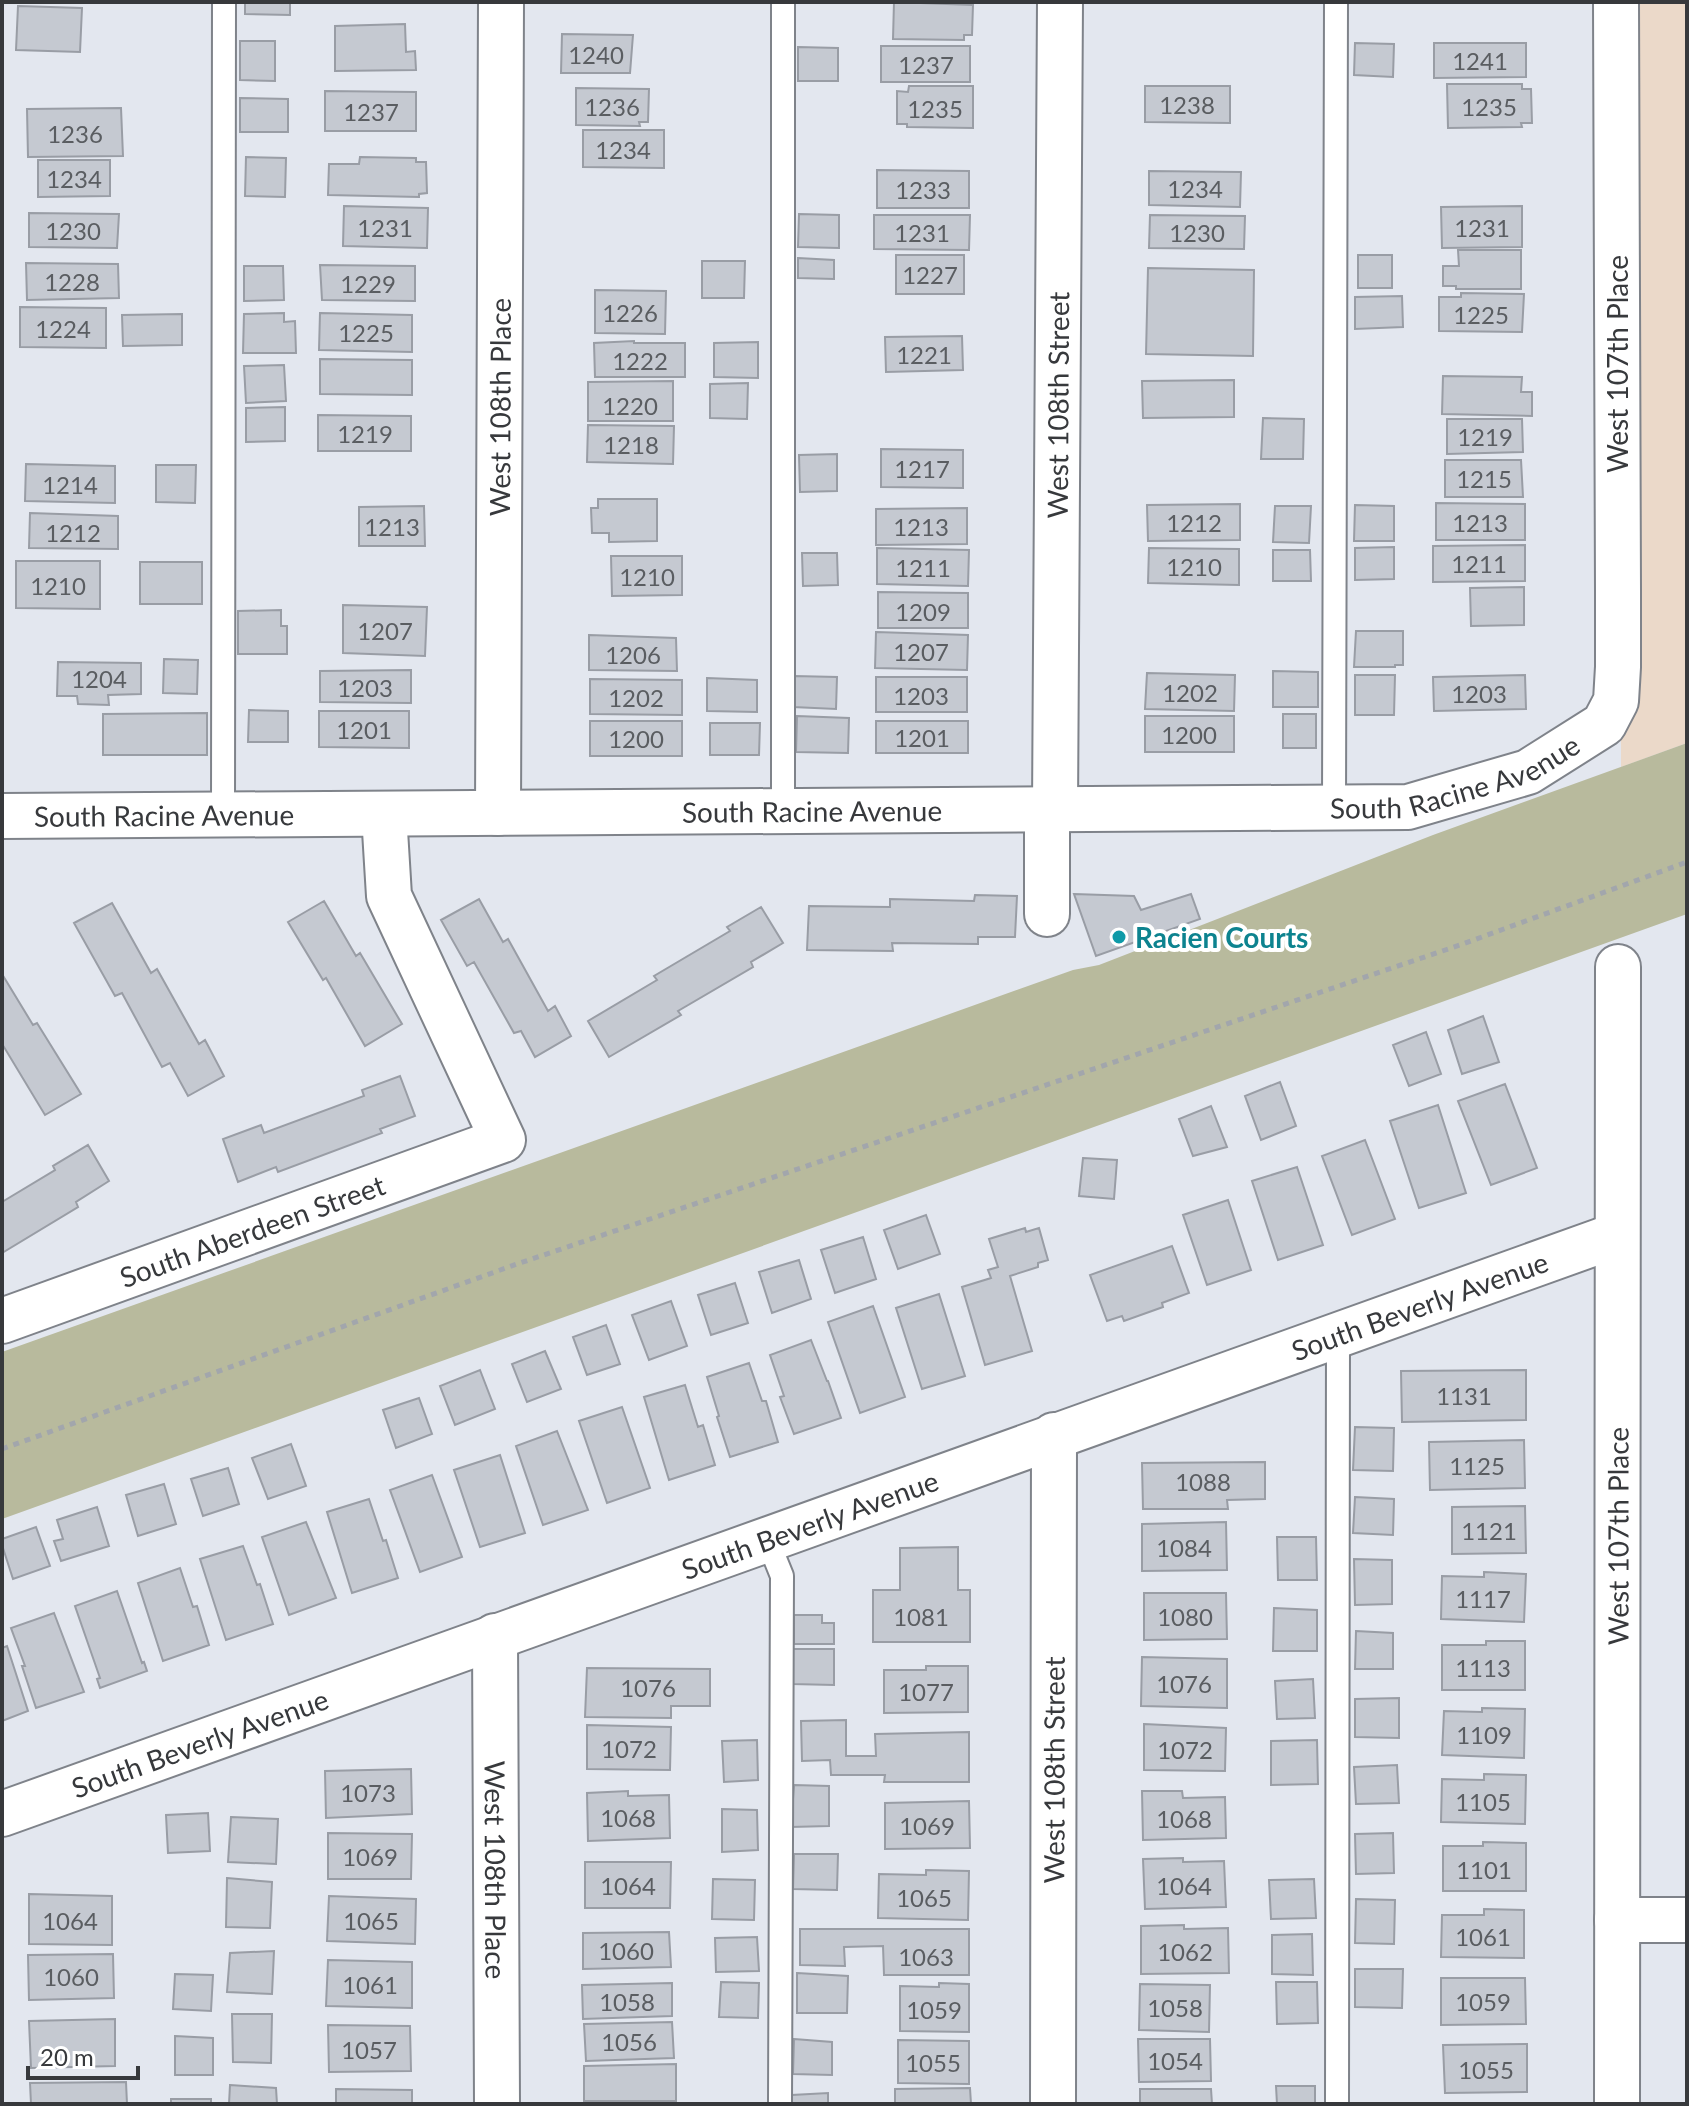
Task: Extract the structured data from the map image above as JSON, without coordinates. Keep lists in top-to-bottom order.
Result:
{
  "streets": {
    "street": [
      "West 107th Place",
      "West 108th Street",
      "West 108th Place",
      "South Racine Avenue",
      "South Aberdeen Street",
      "South Beverly Avenue"
    ]
  },
  "crossings": [
    ["West 107th Place", "South Racine Avenue"],
    ["West 107th Place", "South Beverly Avenue"],
    ["West 108th Street", "South Racine Avenue"],
    ["West 108th Street", "South Beverly Avenue"],
    ["West 108th Place", "South Racine Avenue"],
    ["West 108th Place", "South Beverly Avenue"],
    ["South Racine Avenue", "South Aberdeen Street"]
  ],
  "places": ["Racien Courts"],
  "house_numbers": [
    "1240",
    "1241",
    "1237",
    "1238",
    "1236",
    "1235",
    "1235",
    "1237",
    "1236",
    "1234",
    "1234",
    "1234",
    "1233",
    "1231",
    "1231",
    "1230",
    "1231",
    "1230",
    "1227",
    "1228",
    "1229",
    "1226",
    "1225",
    "1224",
    "1225",
    "1221",
    "1222",
    "1220",
    "1219",
    "1219",
    "1218",
    "1217",
    "1215",
    "1214",
    "1212",
    "1213",
    "1213",
    "1213",
    "1212",
    "1211",
    "1210",
    "1211",
    "1210",
    "1210",
    "1209",
    "1207",
    "1207",
    "1206",
    "1204",
    "1203",
    "1202",
    "1203",
    "1203",
    "1202",
    "1201",
    "1200",
    "1201",
    "1200",
    "1131",
    "1125",
    "1088",
    "1121",
    "1084",
    "1117",
    "1081",
    "1080",
    "1113",
    "1076",
    "1076",
    "1077",
    "1109",
    "1072",
    "1072",
    "1073",
    "1105",
    "1068",
    "1068",
    "1069",
    "1069",
    "1101",
    "1064",
    "1064",
    "1065",
    "1064",
    "1065",
    "1061",
    "1060",
    "1062",
    "1063",
    "1060",
    "1061",
    "1058",
    "1059",
    "1058",
    "1059",
    "1056",
    "1057",
    "1054",
    "1055",
    "1055"
  ],
  "scale_bar": "20 m"
}
